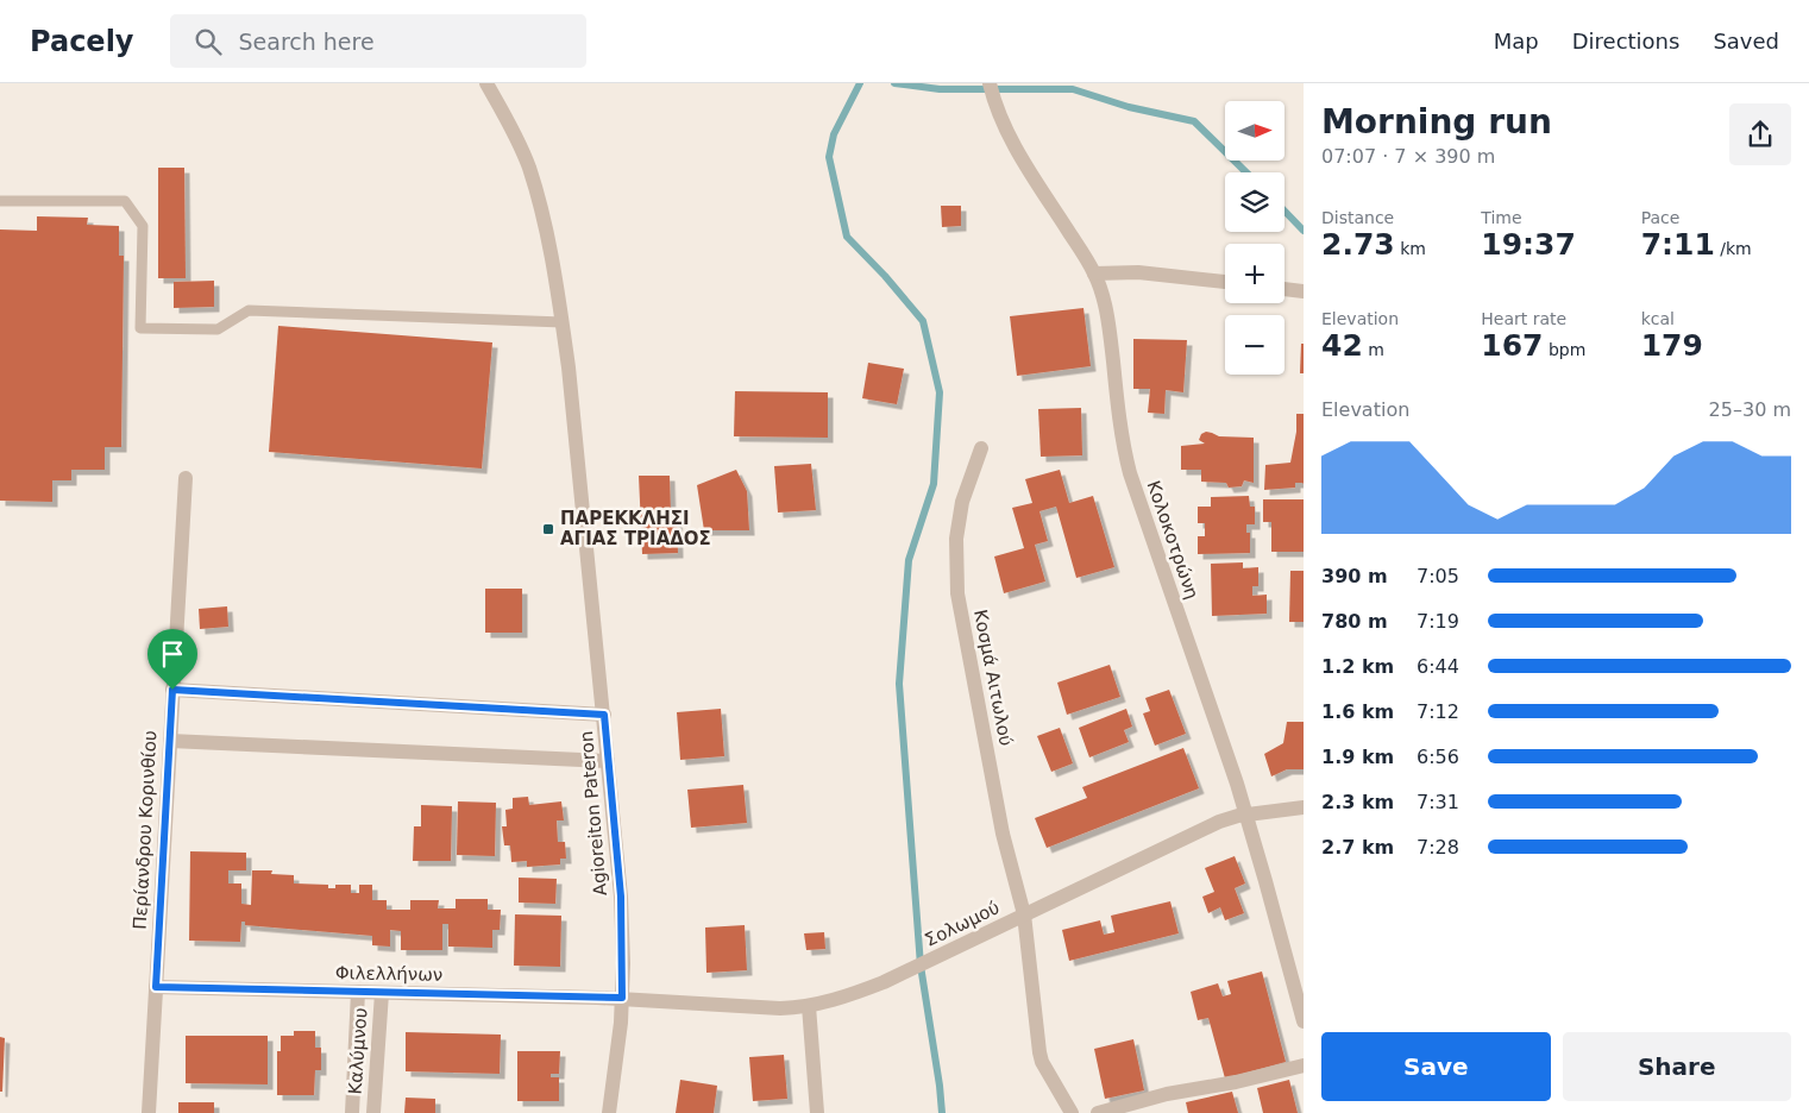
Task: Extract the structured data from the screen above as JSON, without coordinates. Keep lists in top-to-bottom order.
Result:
{
  "streets": {
    "street": [
      "Κολοκοτρώνη",
      "Κοσμά Αιτωλού",
      "Agioreiton Pateron",
      "Περίανδρου Κορινθίου",
      "Σολωμού",
      "Φιλελλήνων",
      "Καλύμνου"
    ]
  },
  "crossings": [
    ["Κολοκοτρώνη", "Σολωμού"],
    ["Κοσμά Αιτωλού", "Σολωμού"],
    ["Agioreiton Pateron", "Σολωμού"],
    ["Agioreiton Pateron", "Φιλελλήνων"],
    ["Περίανδρου Κορινθίου", "Φιλελλήνων"],
    ["Σολωμού", "Φιλελλήνων"],
    ["Φιλελλήνων", "Καλύμνου"]
  ],
  "places": {
    "transit": ["ΠΑΡΕΚΚΛΗΣΙ ΑΓΙΑΣ ΤΡΙΑΔΟΣ"]
  },
  "north": "right",
  "page": {
    "header": "Pacely",
    "search": "Search here",
    "nav": ["Map", "Directions", "Saved"],
    "heading": ["Morning run", "07:07 · 7 × 390 m"],
    "map_buttons": ["+", "−"],
    "stats": [
      ["Distance", "2.73 km"],
      ["Time", "19:37"],
      ["Pace", "7:11 /km"],
      ["Elevation", "42 m"],
      ["Heart rate", "167 bpm"],
      ["kcal", "179"]
    ],
    "chart": ["Elevation", "25–30 m"],
    "list": [
      {
        "name": "390 m",
        "note": "7:05"
      },
      {
        "name": "780 m",
        "note": "7:19"
      },
      {
        "name": "1.2 km",
        "note": "6:44"
      },
      {
        "name": "1.6 km",
        "note": "7:12"
      },
      {
        "name": "1.9 km",
        "note": "6:56"
      },
      {
        "name": "2.3 km",
        "note": "7:31"
      },
      {
        "name": "2.7 km",
        "note": "7:28"
      }
    ],
    "buttons": ["Save", "Share"]
  }
}
